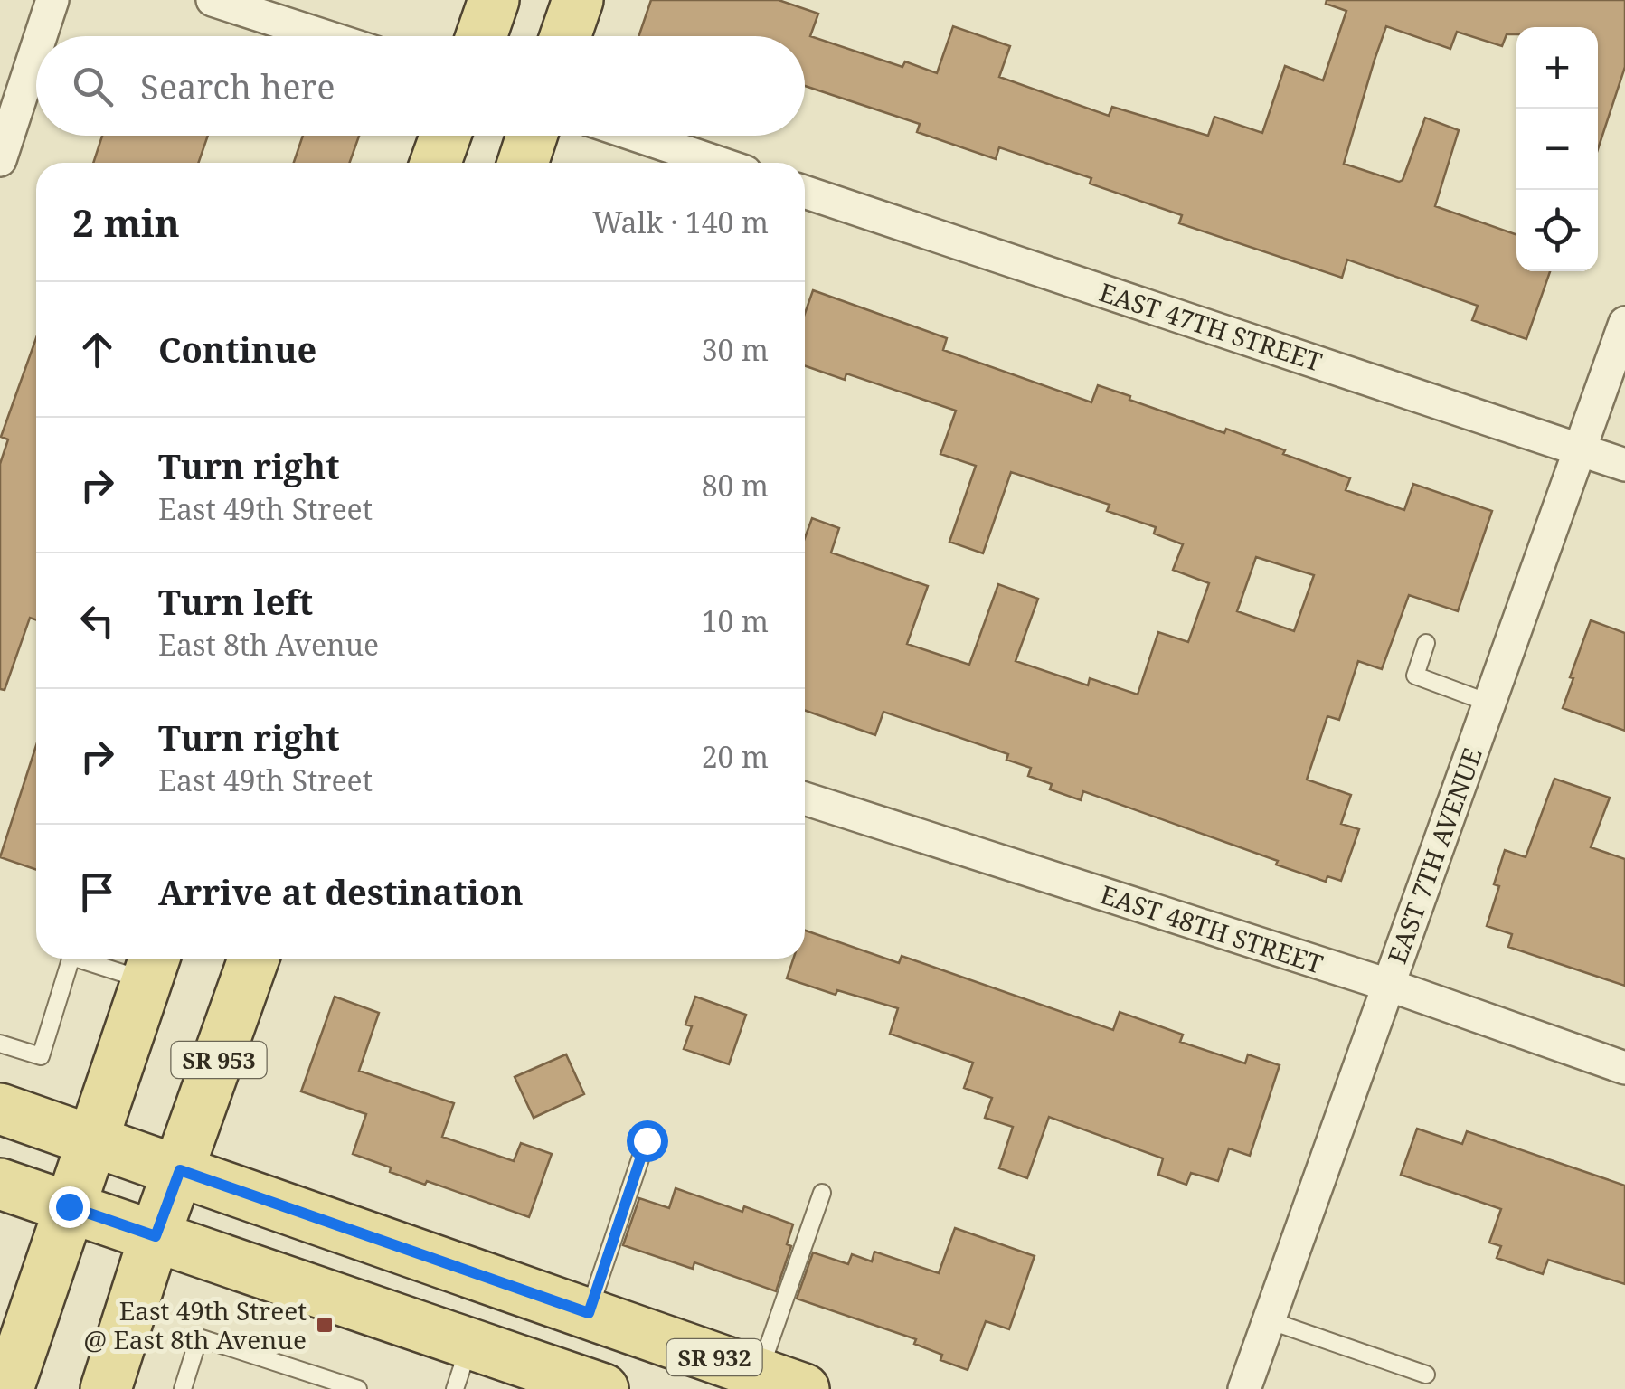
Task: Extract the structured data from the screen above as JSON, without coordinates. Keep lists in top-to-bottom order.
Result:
{
  "streets": {
    "main road": ["SR 953", "SR 932"],
    "street": ["EAST 47TH STREET", "EAST 7TH AVENUE", "EAST 48TH STREET"]
  },
  "crossings": [
    ["EAST 47TH STREET", "EAST 7TH AVENUE"],
    ["EAST 7TH AVENUE", "EAST 48TH STREET"],
    ["SR 953", "SR 932"]
  ],
  "places": {
    "transit": ["East 49th Street @ East 8th Avenue"]
  },
  "page": {
    "map_buttons": ["+", "−"],
    "search": "Search here",
    "heading": ["2 min", "Walk · 140 m"],
    "list": [
      ["Continue", "30 m"],
      ["Turn right", "East 49th Street", "80 m"],
      ["Turn left", "East 8th Avenue", "10 m"],
      ["Turn right", "East 49th Street", "20 m"],
      "Arrive at destination"
    ]
  }
}
